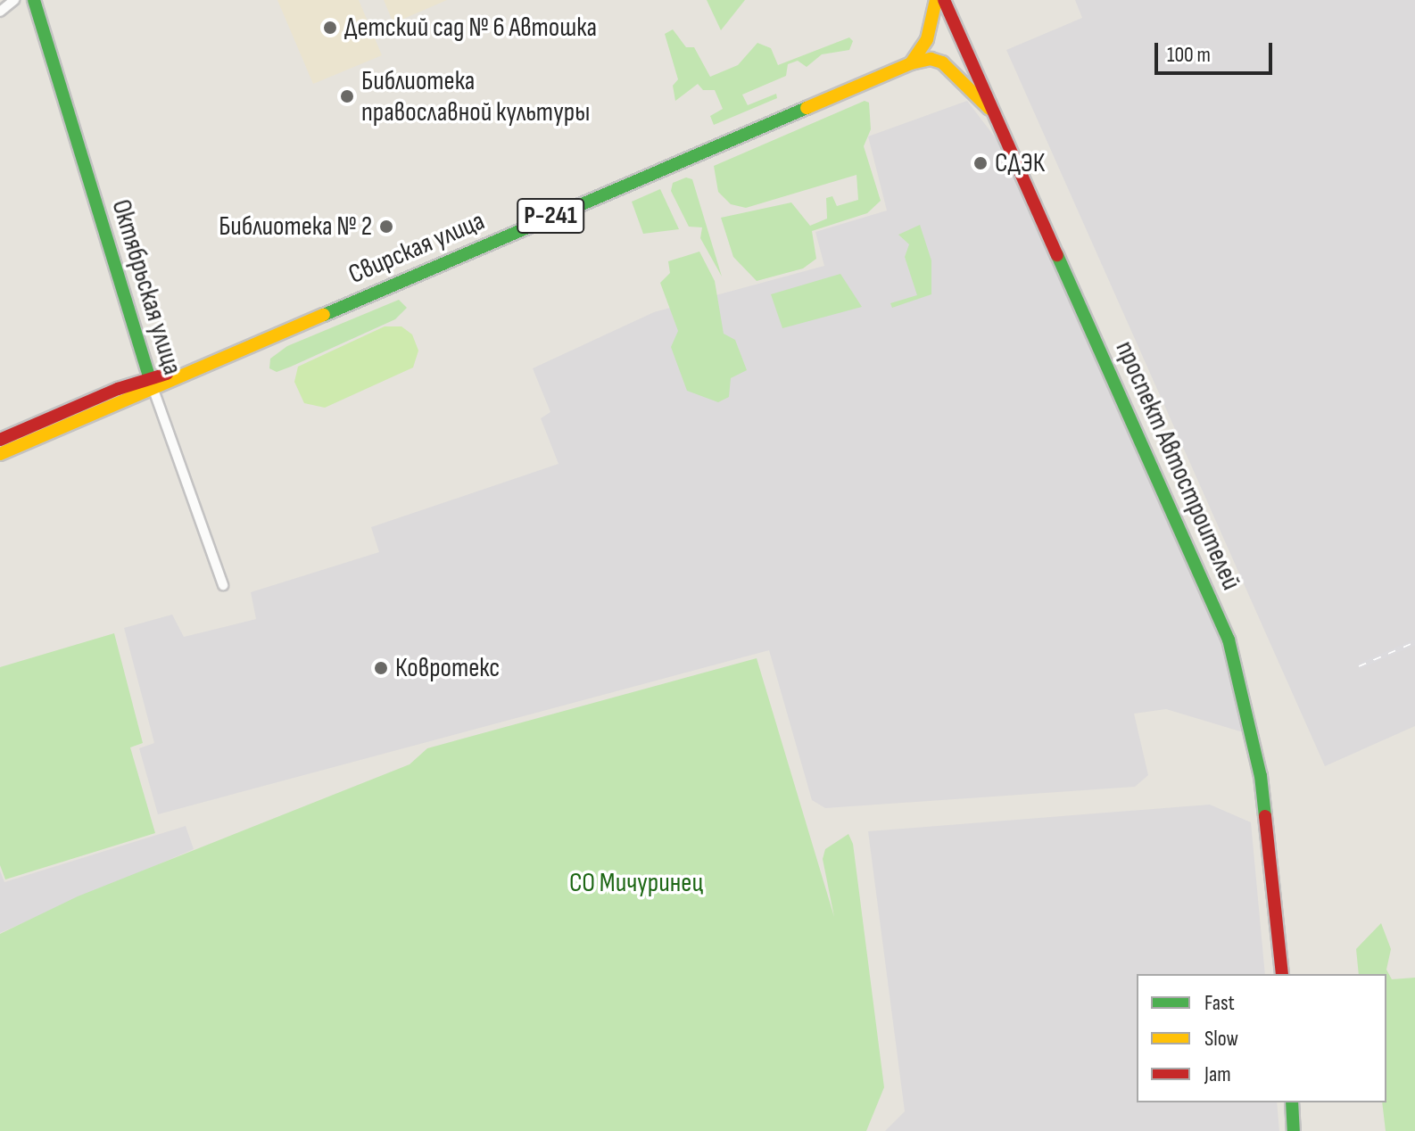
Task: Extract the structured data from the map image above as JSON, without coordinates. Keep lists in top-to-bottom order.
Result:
{
  "streets": {
    "main road": [
      "Р-241",
      "Свирская улица",
      "Октябрьская улица",
      "проспект Автостроителей"
    ]
  },
  "crossings": [
    ["Р-241", "Свирская улица"],
    ["Р-241", "Октябрьская улица"],
    ["Свирская улица", "Октябрьская улица"],
    ["Свирская улица", "проспект Автостроителей"]
  ],
  "parks": ["СО Мичуринец"],
  "places": [
    "Детский сад № 6 Автошка",
    "Библиотека православной культуры",
    "СДЭК",
    "Библиотека № 2",
    "Ковротекс"
  ],
  "legend": ["Fast", "Slow", "Jam"],
  "scale_bar": "100 m"
}
